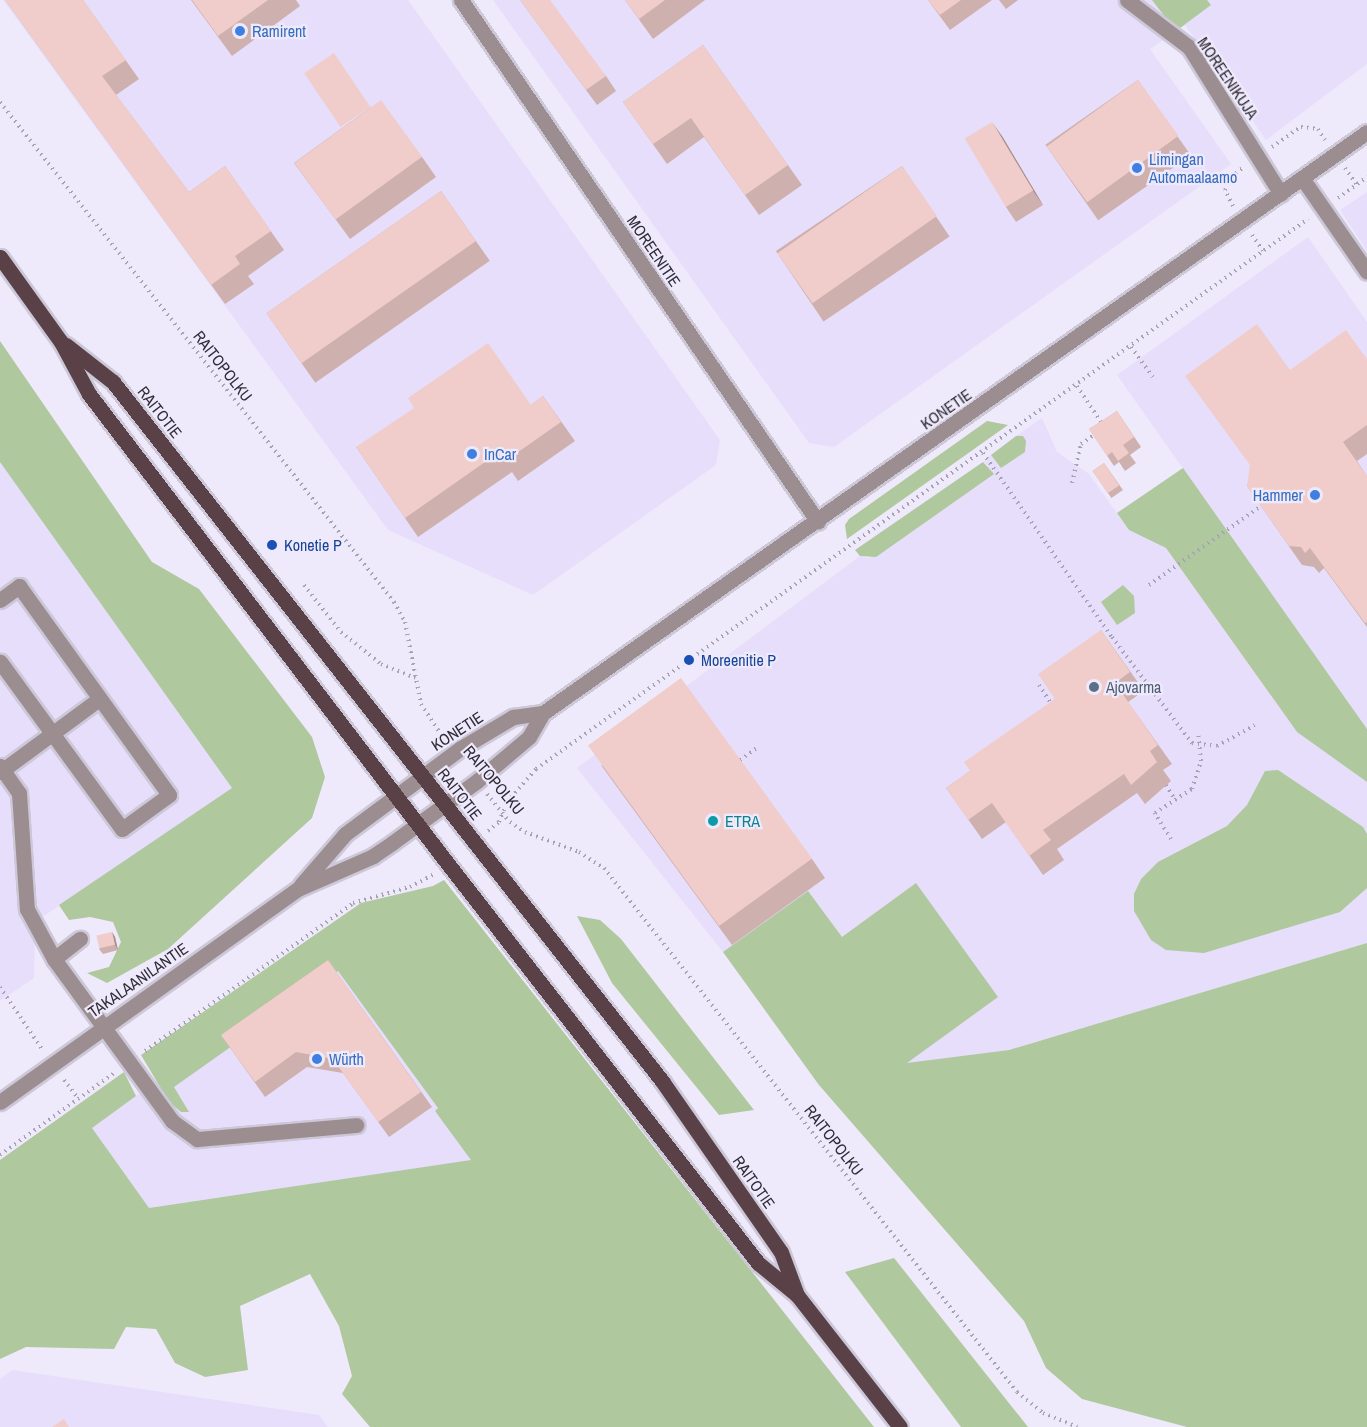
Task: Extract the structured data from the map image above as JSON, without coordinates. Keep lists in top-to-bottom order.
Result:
{
  "streets": {
    "main road": ["RAITOTIE"],
    "street": [
      "MOREENIKUJA",
      "MOREENITIE",
      "KONETIE",
      "TAKALAANILANTIE"
    ],
    "path": ["RAITOPOLKU"]
  },
  "crossings": [
    ["MOREENIKUJA", "KONETIE"],
    ["MOREENITIE", "KONETIE"],
    ["RAITOPOLKU", "KONETIE"],
    ["KONETIE", "RAITOTIE"],
    ["KONETIE", "TAKALAANILANTIE"],
    ["RAITOTIE", "TAKALAANILANTIE"]
  ],
  "places": [
    "Ramirent",
    "Limingan Automaalaamo",
    "InCar",
    "Hammer",
    "Konetie P",
    "Moreenitie P",
    "Ajovarma",
    "ETRA",
    "Würth"
  ]
}
